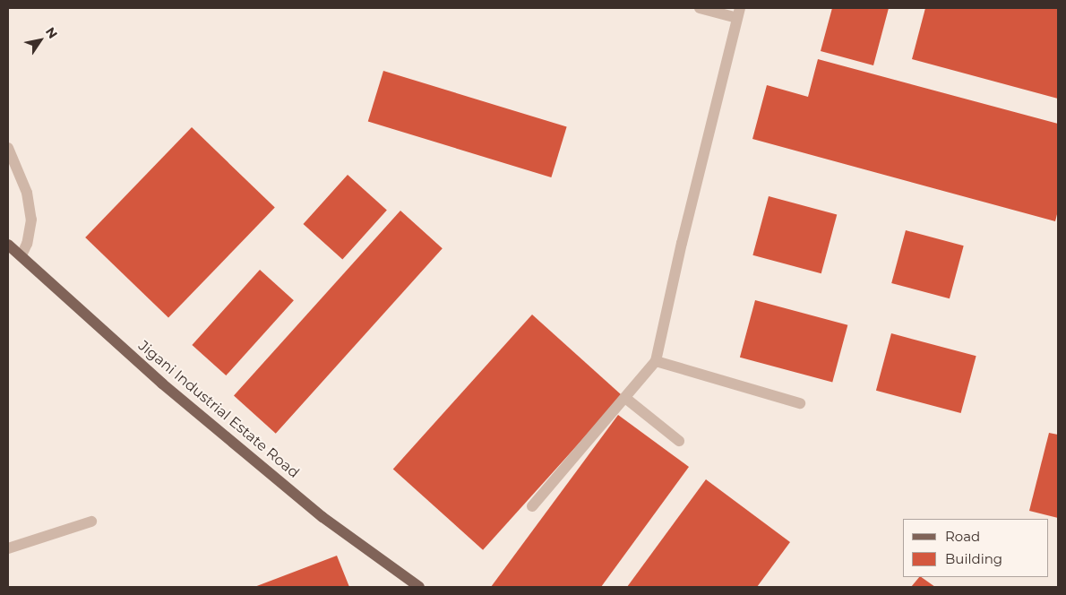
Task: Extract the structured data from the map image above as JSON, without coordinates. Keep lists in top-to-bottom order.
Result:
{
  "streets": {
    "main road": ["Jigani Industrial Estate Road"]
  },
  "legend": ["Road", "Building"],
  "north": "top right"
}
